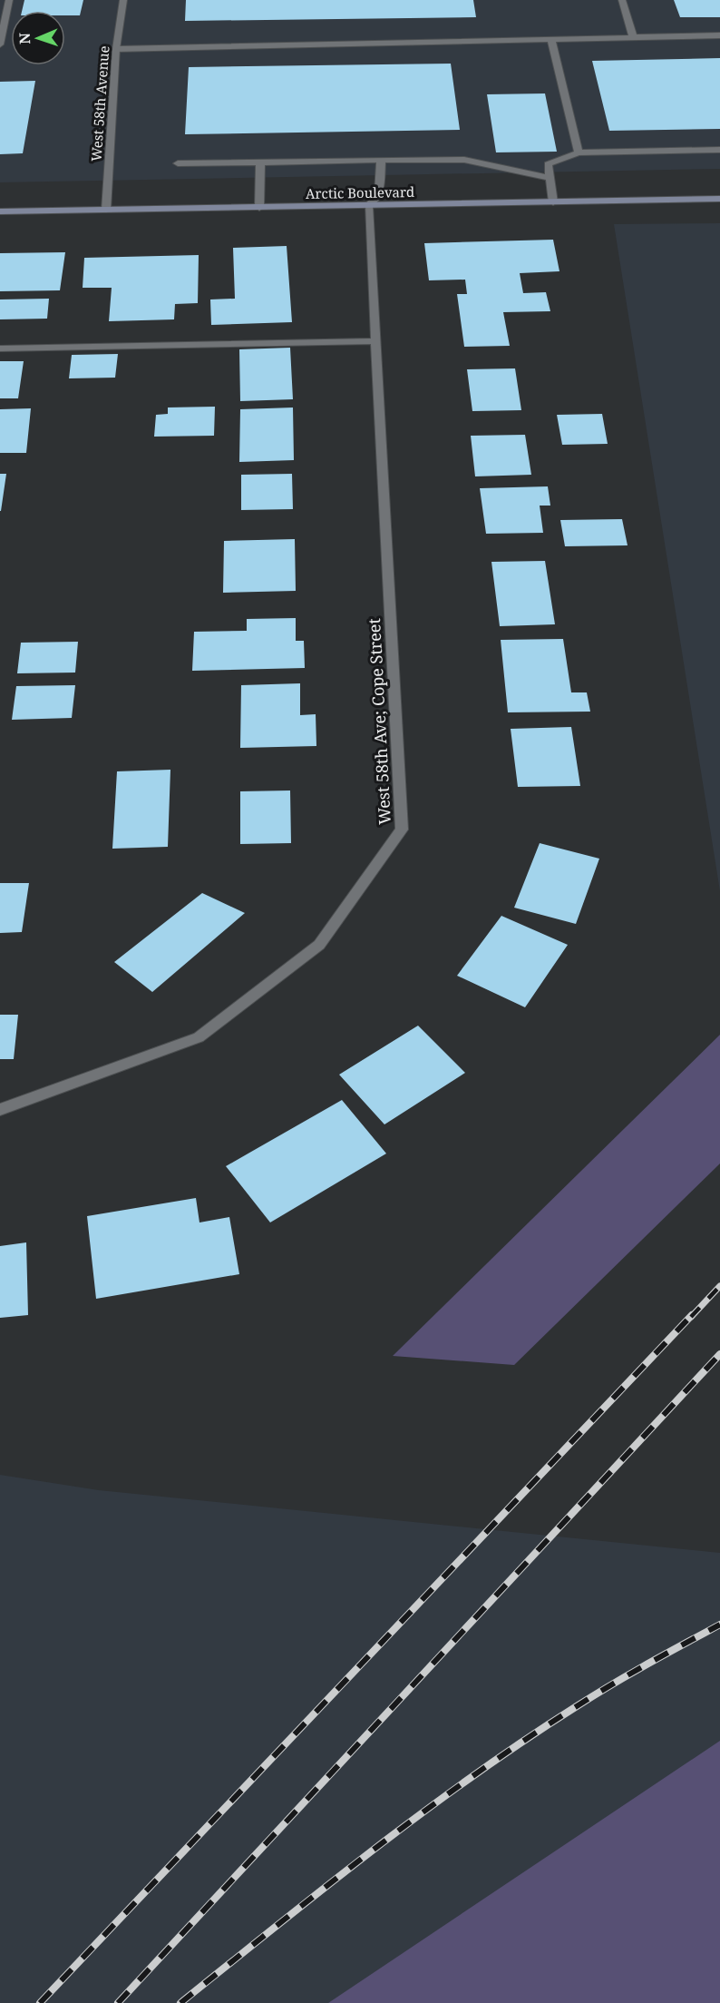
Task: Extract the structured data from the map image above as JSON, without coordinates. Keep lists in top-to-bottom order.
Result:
{
  "streets": {
    "main road": ["Arctic Boulevard"],
    "street": ["West 58th Avenue", "West 58th Ave; Cope Street"]
  },
  "crossings": [
    ["West 58th Avenue", "Arctic Boulevard"],
    ["Arctic Boulevard", "West 58th Ave; Cope Street"]
  ],
  "north": "left"
}
